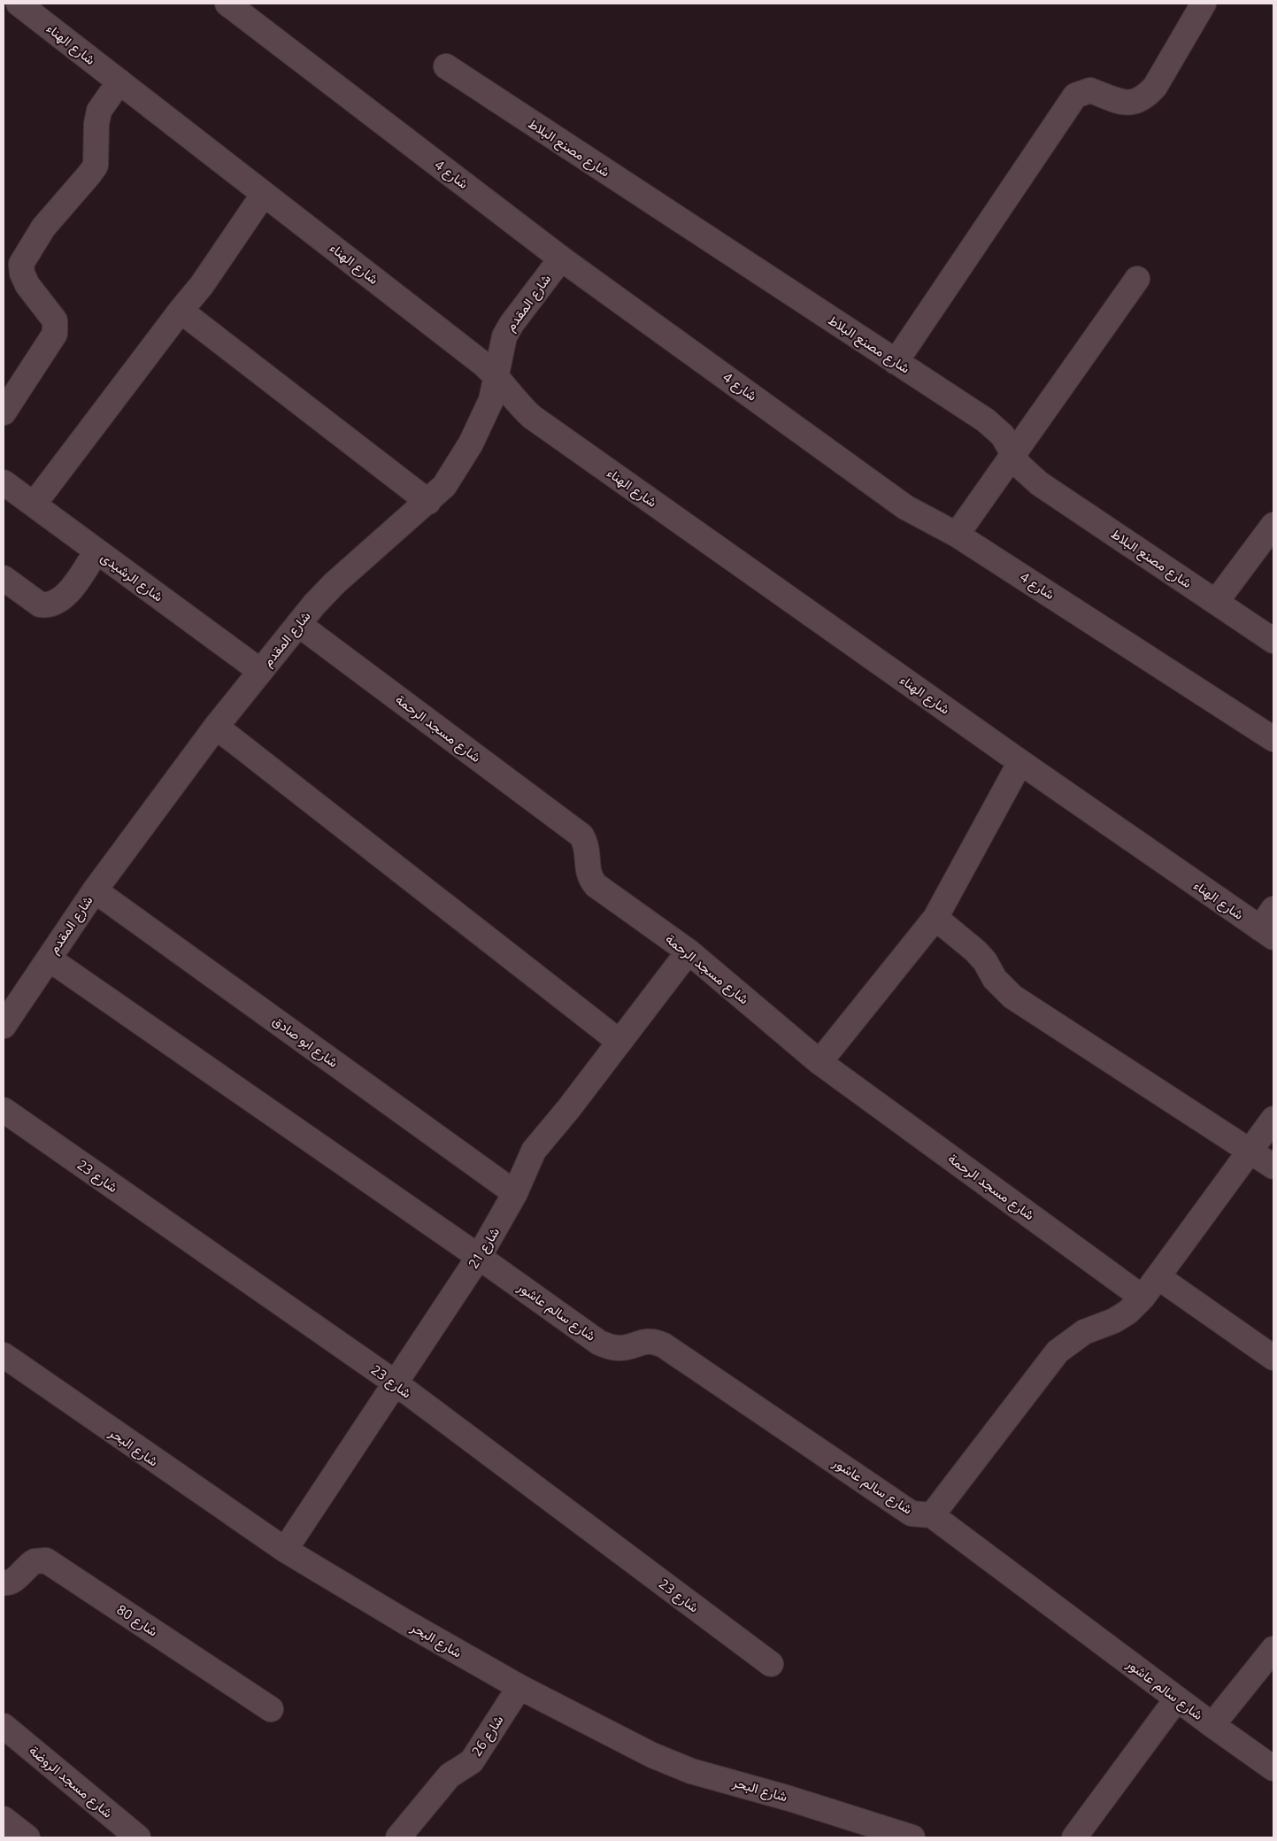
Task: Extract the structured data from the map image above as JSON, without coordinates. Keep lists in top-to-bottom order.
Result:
{
  "streets": {
    "street": [
      "شارع الهناء",
      "شارع مصنع البلاط",
      "شارع 4",
      "شارع المقدم",
      "شارع الرشيدى",
      "شارع مسجد الرحمة",
      "شارع ابو صادق",
      "شارع 23",
      "شارع 21",
      "شارع سالم عاشور",
      "شارع البحر",
      "شارع 80",
      "شارع 26",
      "شارع مسجد الروضة"
    ]
  },
  "crossings": [
    ["شارع الهناء", "شارع المقدم"],
    ["شارع 4", "شارع المقدم"],
    ["شارع المقدم", "شارع الرشيدى"],
    ["شارع المقدم", "شارع مسجد الرحمة"],
    ["شارع المقدم", "شارع ابو صادق"],
    ["شارع المقدم", "شارع سالم عاشور"],
    ["شارع مسجد الرحمة", "شارع 21"],
    ["شارع ابو صادق", "شارع 21"],
    ["شارع 23", "شارع 21"],
    ["شارع 21", "شارع سالم عاشور"],
    ["شارع 21", "شارع البحر"],
    ["شارع البحر", "شارع 26"]
  ]
}
